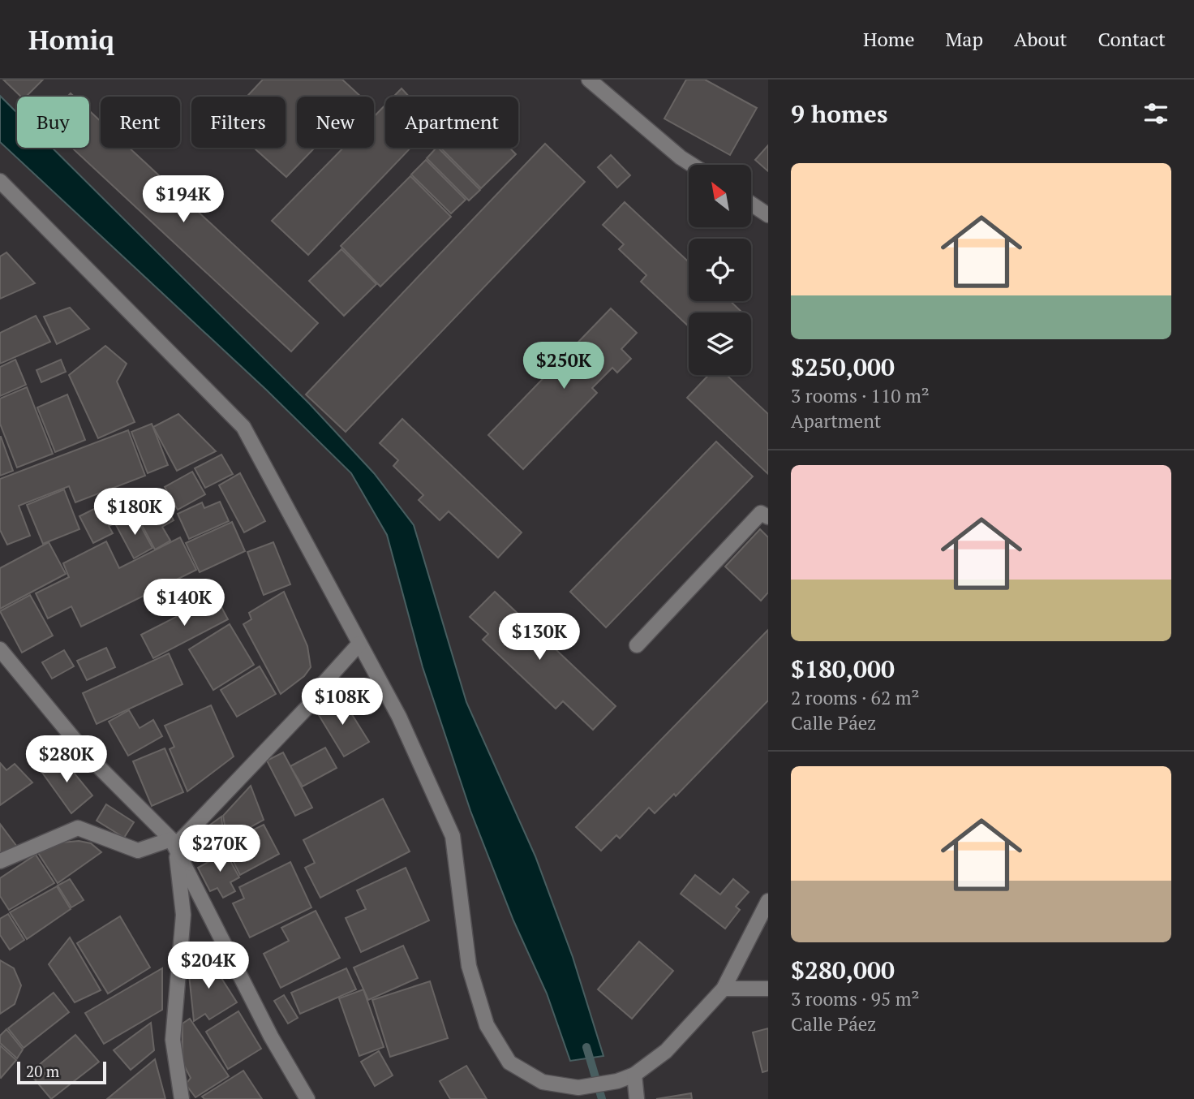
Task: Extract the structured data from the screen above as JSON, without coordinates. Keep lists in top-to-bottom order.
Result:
{
  "scale_bar": "20 m",
  "north": "top left",
  "page": {
    "header": "Homiq",
    "nav": [
      "Home",
      "Map",
      "About",
      "Contact"
    ],
    "heading": "9 homes",
    "chip": [
      "Buy",
      "Rent",
      "Filters",
      "New",
      "Apartment"
    ],
    "list": [
      {
        "name": "$250,000",
        "note": "3 rooms · 110 m² · Apartment"
      },
      {
        "name": "$180,000",
        "note": "2 rooms · 62 m² · Calle Páez"
      },
      {
        "name": "$280,000",
        "note": "3 rooms · 95 m² · Calle Páez"
      }
    ],
    "price": [
      "$194K",
      "$250K",
      "$180K",
      "$140K",
      "$130K",
      "$108K",
      "$280K",
      "$270K",
      "$204K"
    ],
    "scale": "20 m"
  }
}
